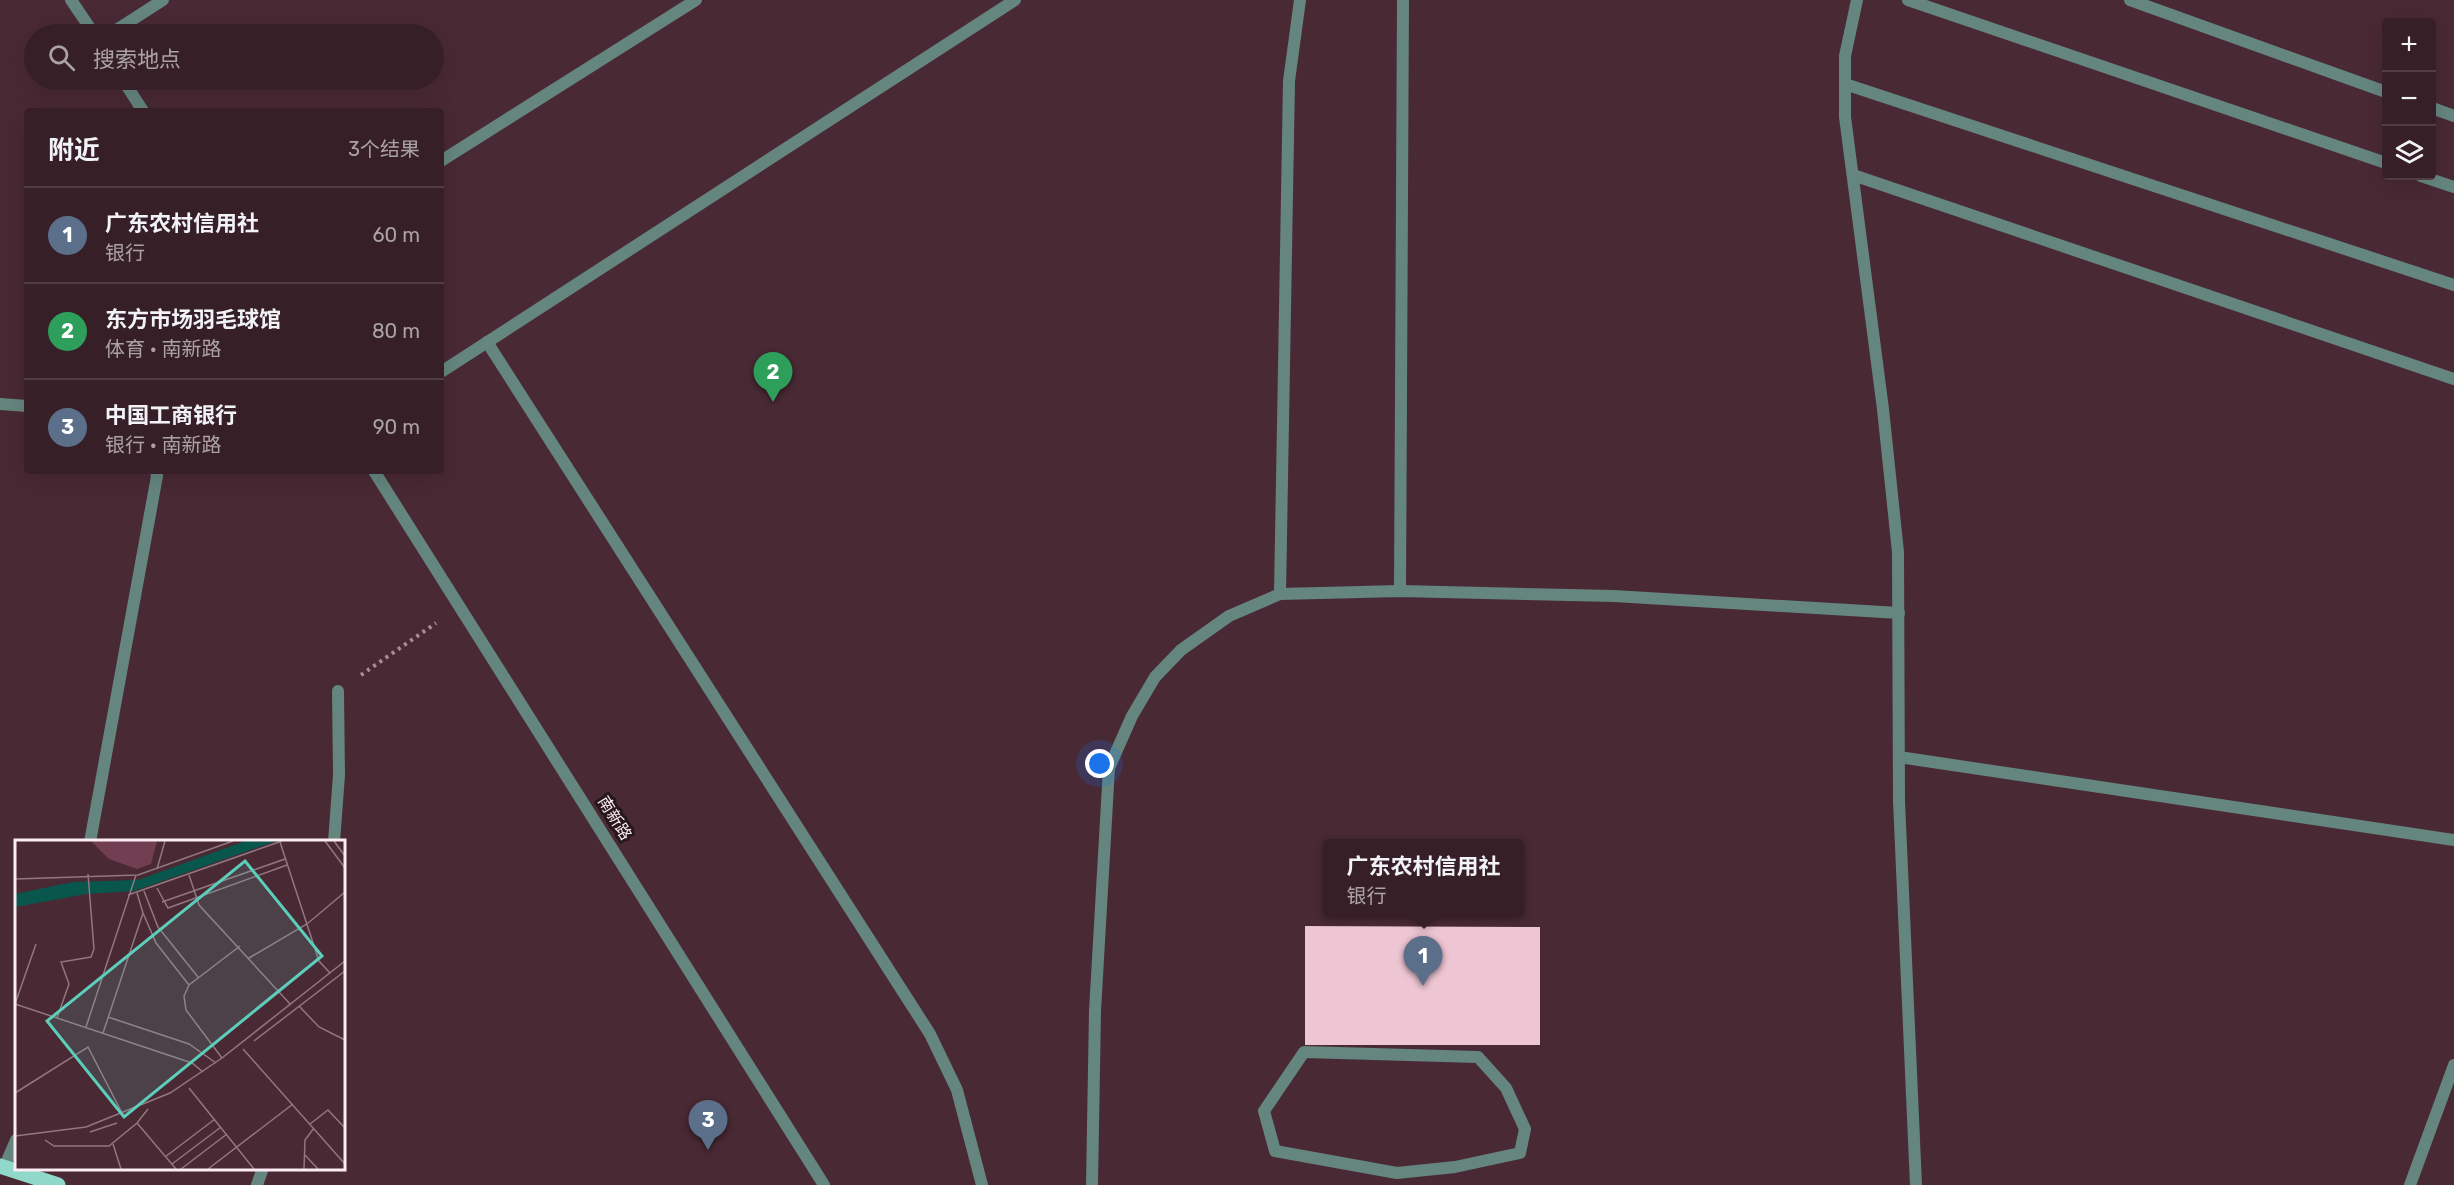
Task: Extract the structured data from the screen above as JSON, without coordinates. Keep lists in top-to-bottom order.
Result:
{
  "streets": {
    "street": ["南新路"]
  },
  "page": {
    "map_buttons": ["+", "−"],
    "search": "搜索地点",
    "heading": ["附近", "3个结果"],
    "list": [
      {
        "mark": "1",
        "name": "广东农村信用社",
        "note": "银行",
        "value": "60 m"
      },
      {
        "mark": "2",
        "name": "东方市场羽毛球馆",
        "note": "体育 · 南新路",
        "value": "80 m"
      },
      {
        "mark": "3",
        "name": "中国工商银行",
        "note": "银行 · 南新路",
        "value": "90 m"
      }
    ],
    "pins": ["2", "1", "3"],
    "popup": ["广东农村信用社", "银行"]
  }
}
